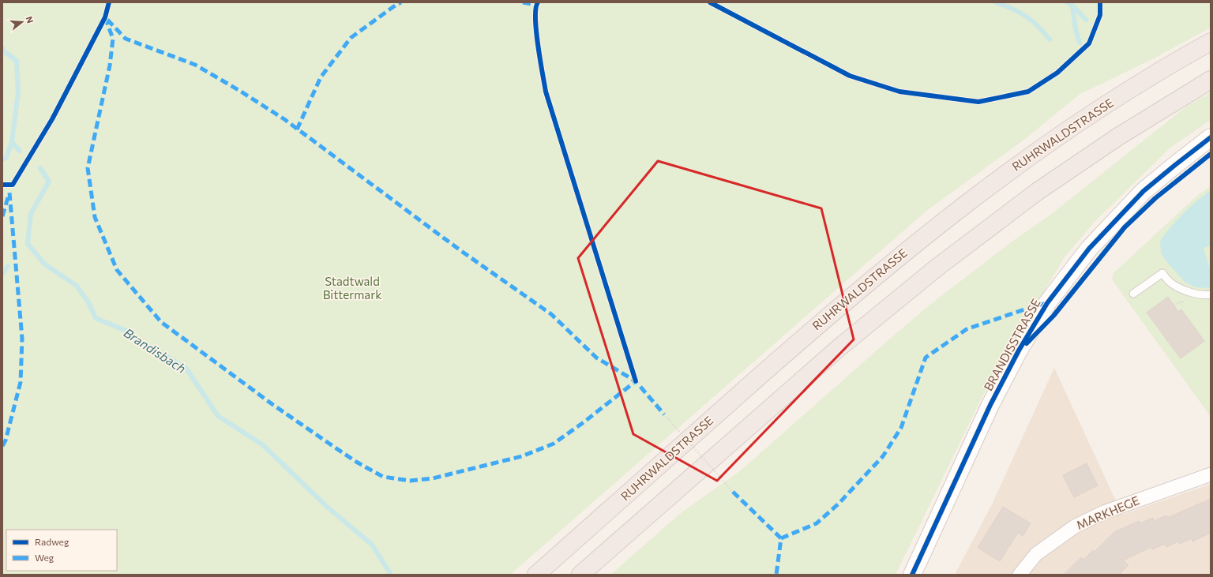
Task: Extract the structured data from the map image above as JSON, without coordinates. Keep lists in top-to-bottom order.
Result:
{
  "streets": {
    "highway": ["RUHRWALDSTRASSE"],
    "street": ["BRANDISSTRASSE", "MARKHEGE"]
  },
  "water": ["Brandisbach"],
  "parks": ["Stadtwald Bittermark"],
  "legend": ["Radweg", "Weg"],
  "north": "right"
}
